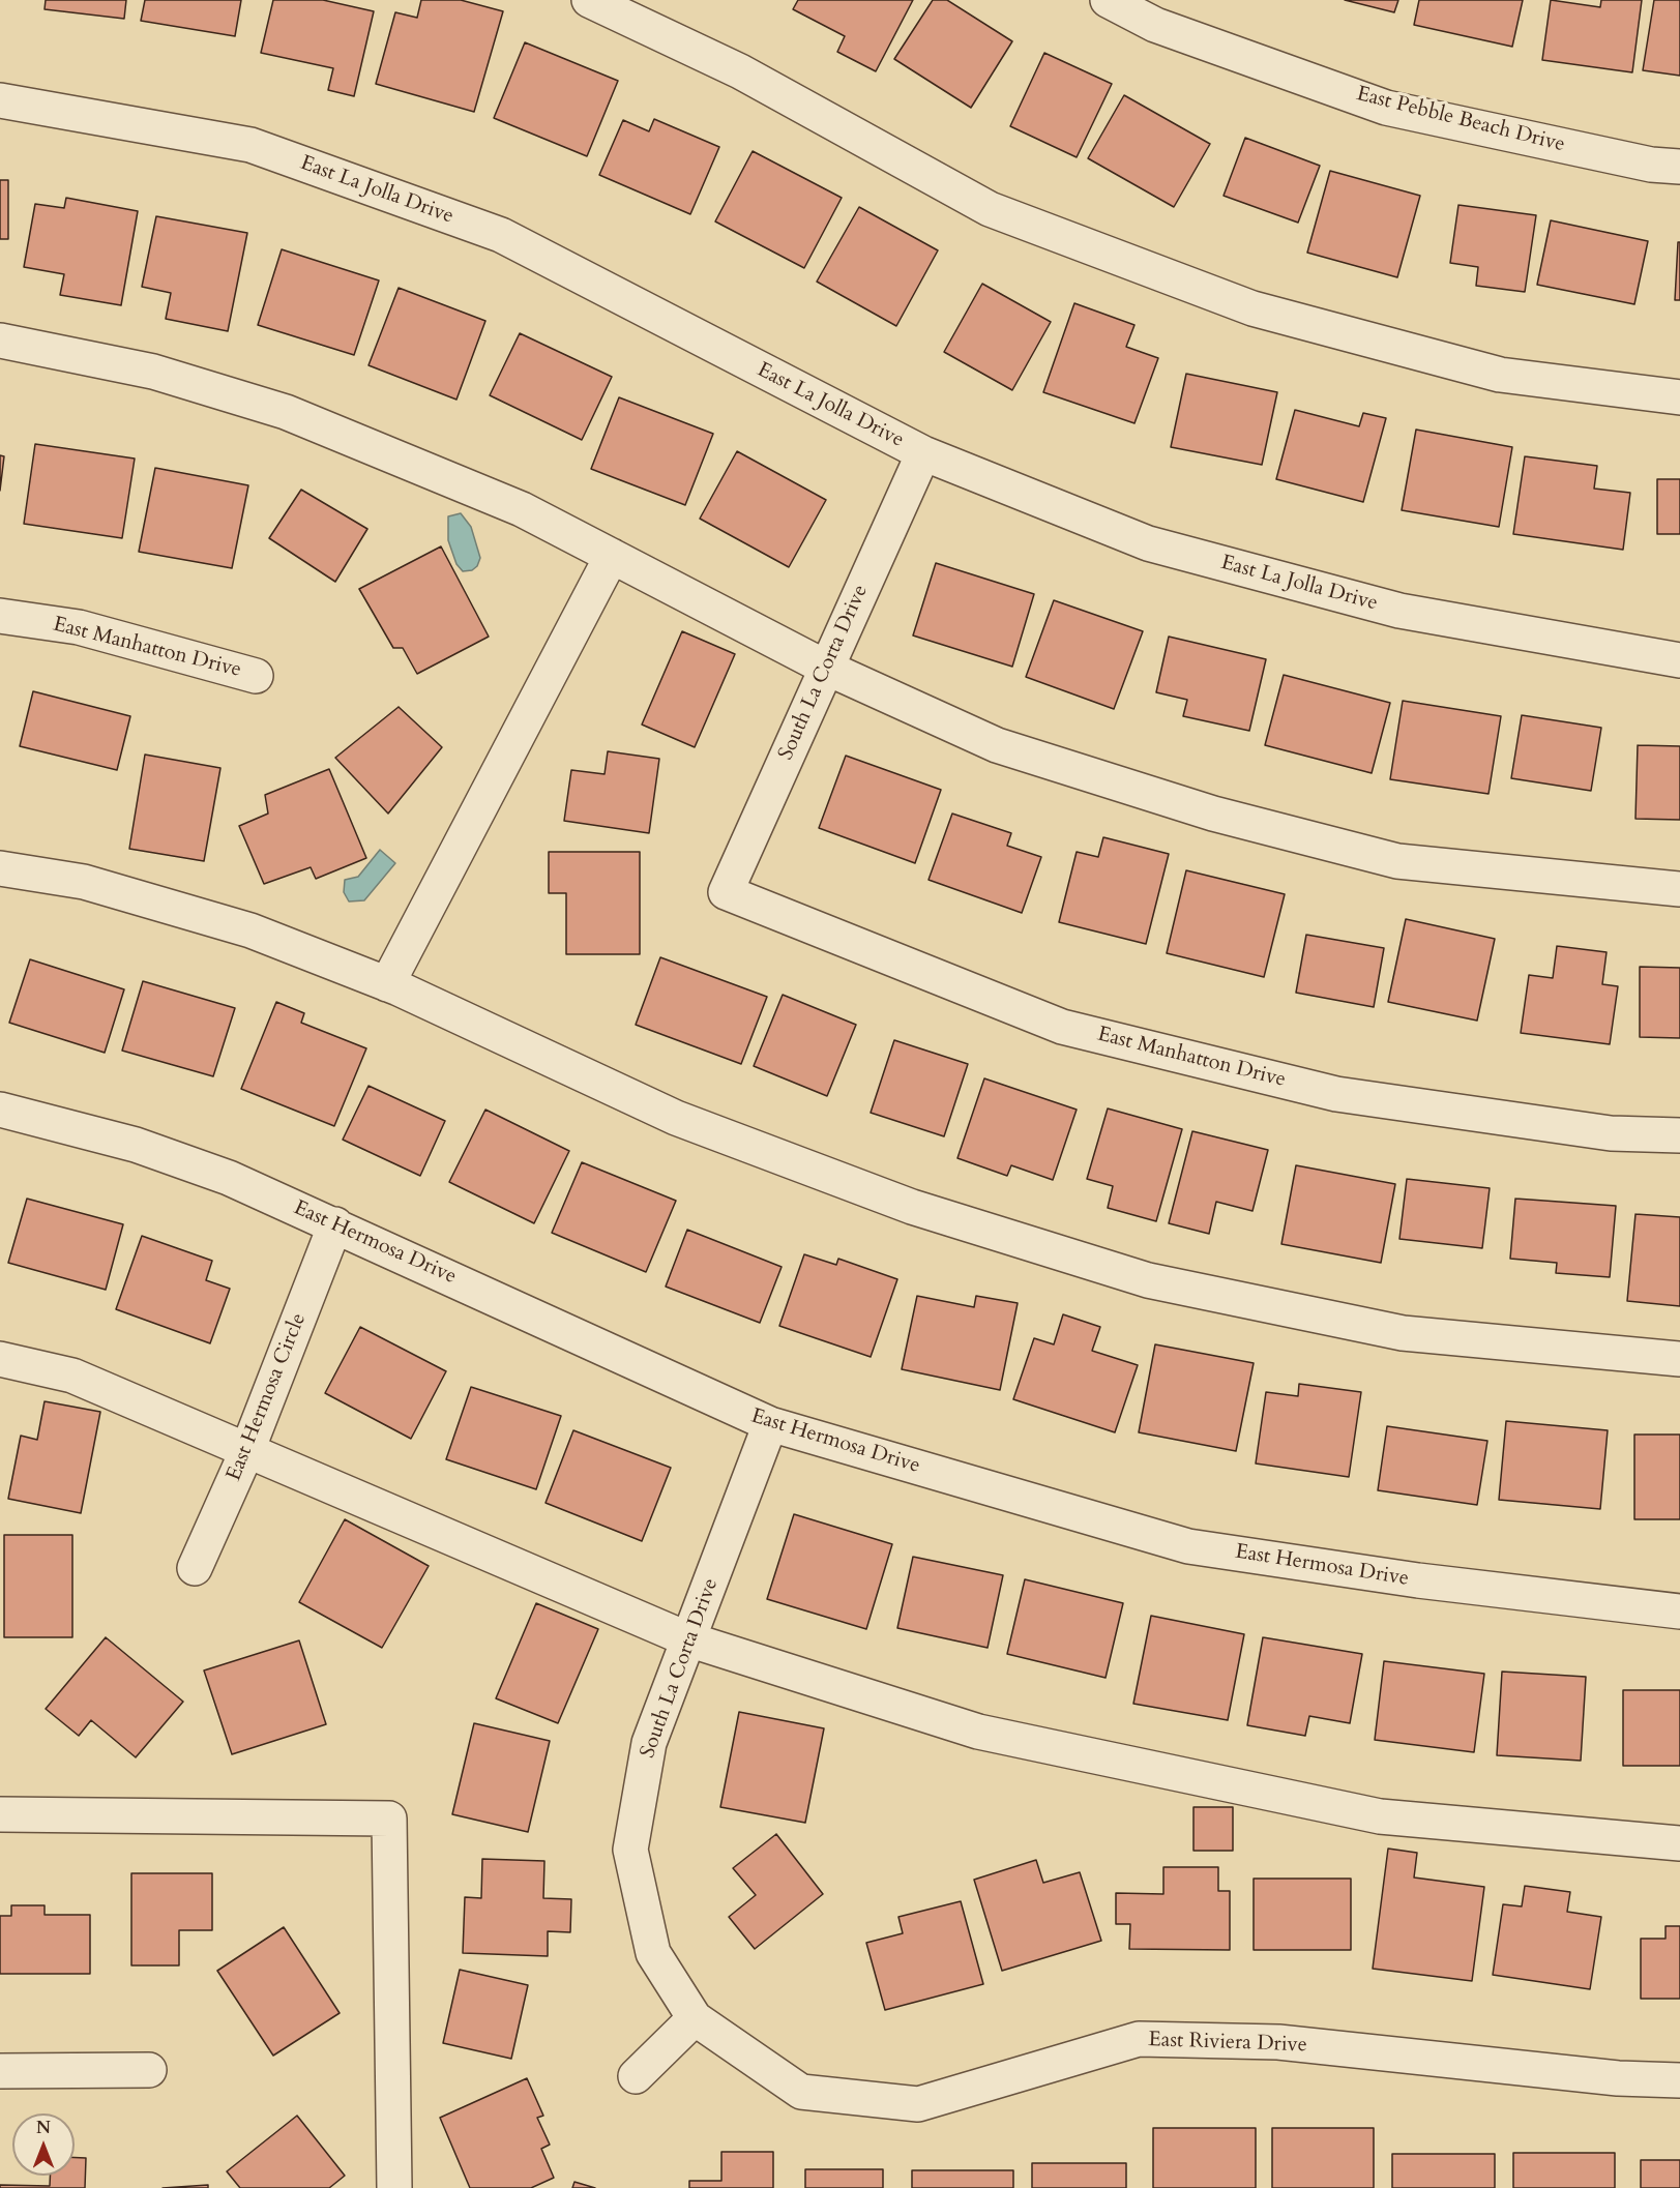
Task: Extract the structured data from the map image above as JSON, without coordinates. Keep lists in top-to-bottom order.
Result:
{
  "streets": {
    "street": [
      "East Pebble Beach Drive",
      "East La Jolla Drive",
      "East Manhatton Drive",
      "South La Corta Drive",
      "East Hermosa Drive",
      "East Hermosa Circle",
      "East Riviera Drive"
    ]
  },
  "crossings": [
    ["East La Jolla Drive", "South La Corta Drive"],
    ["East Manhatton Drive", "South La Corta Drive"],
    ["South La Corta Drive", "East Hermosa Drive"],
    ["South La Corta Drive", "East Riviera Drive"],
    ["East Hermosa Drive", "East Hermosa Circle"]
  ],
  "north": "top"
}
